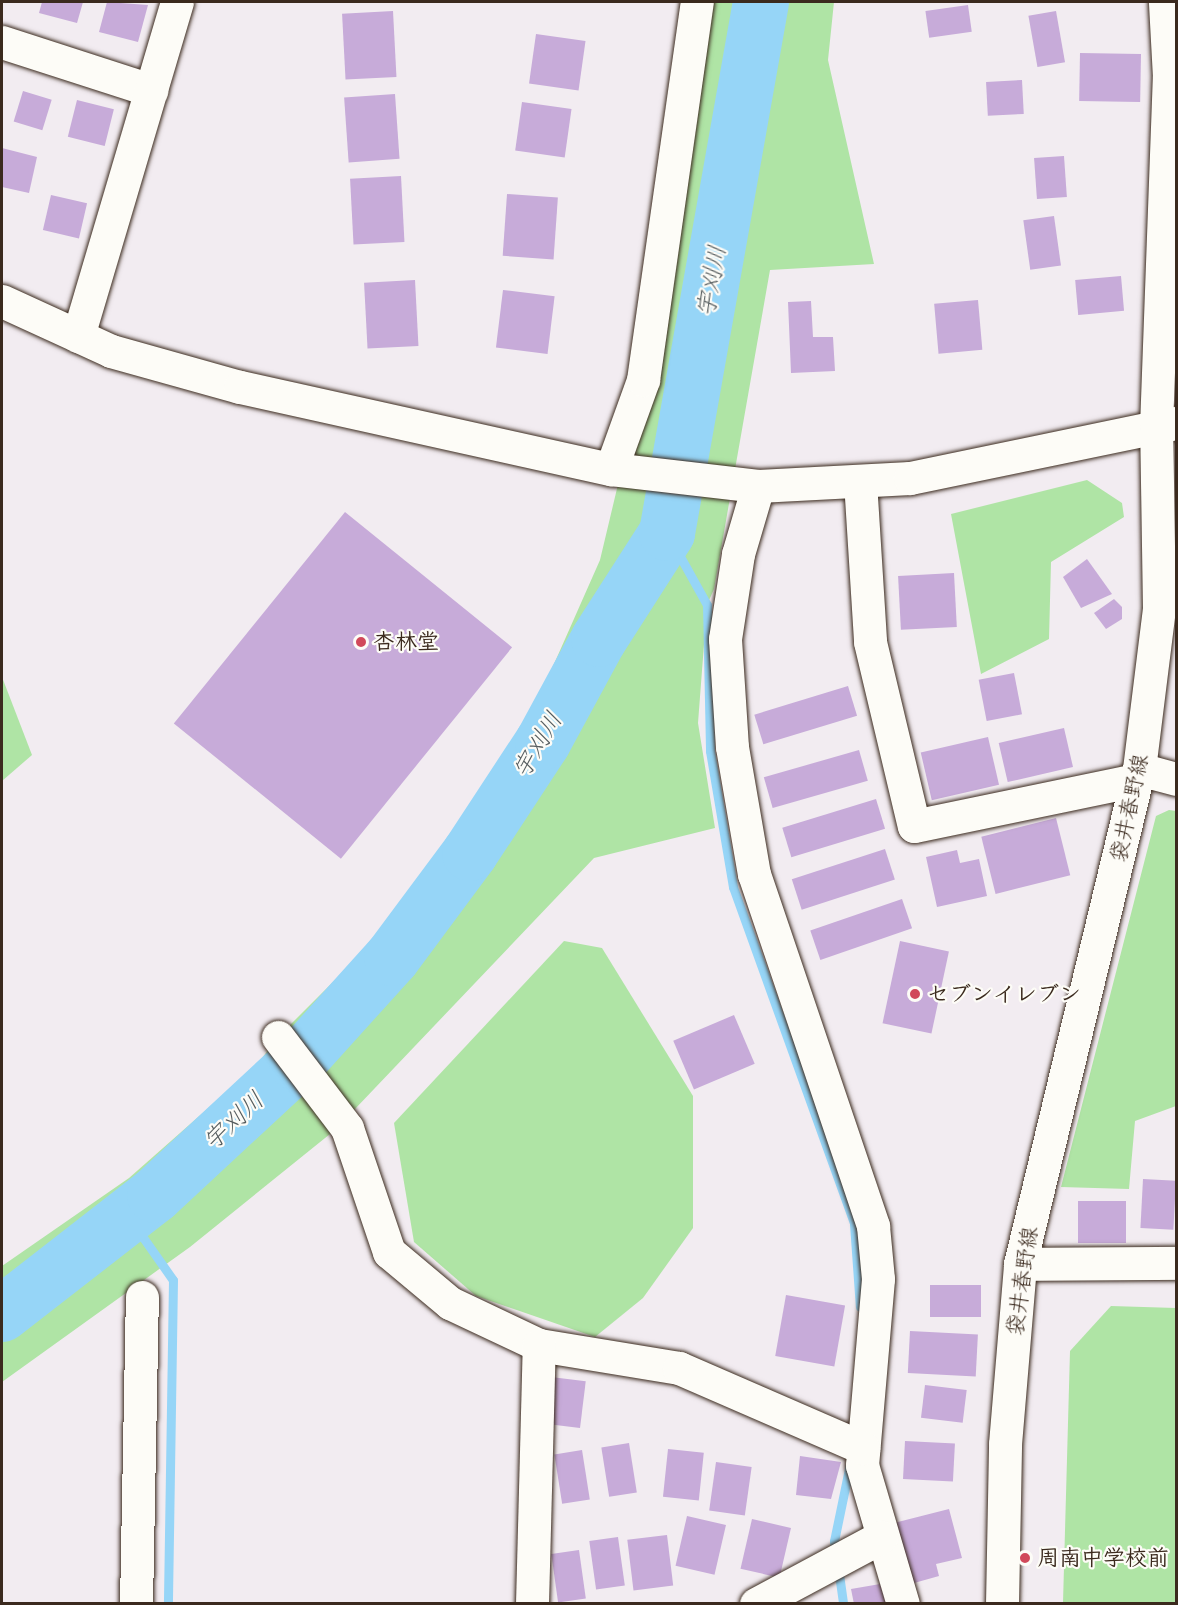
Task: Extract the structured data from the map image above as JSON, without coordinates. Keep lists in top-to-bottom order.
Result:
{
  "streets": {
    "street": ["袋井春野線"]
  },
  "water": ["宇刈川"],
  "places": ["杏林堂", "セブンイレブン", "周南中学校前"]
}
